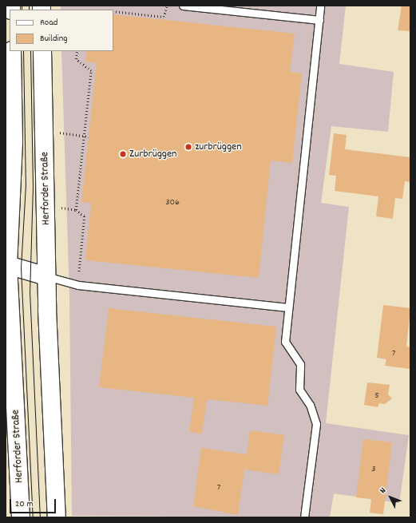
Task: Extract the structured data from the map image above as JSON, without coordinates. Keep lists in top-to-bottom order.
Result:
{
  "streets": {
    "main road": ["Herforder Straße"]
  },
  "places": ["zurbrüggen", "Zurbrüggen"],
  "house_numbers": [
    "306",
    "7",
    "5",
    "3",
    "7"
  ],
  "legend": ["Road", "Building"],
  "scale_bar": "20 m",
  "north": "top left"
}
